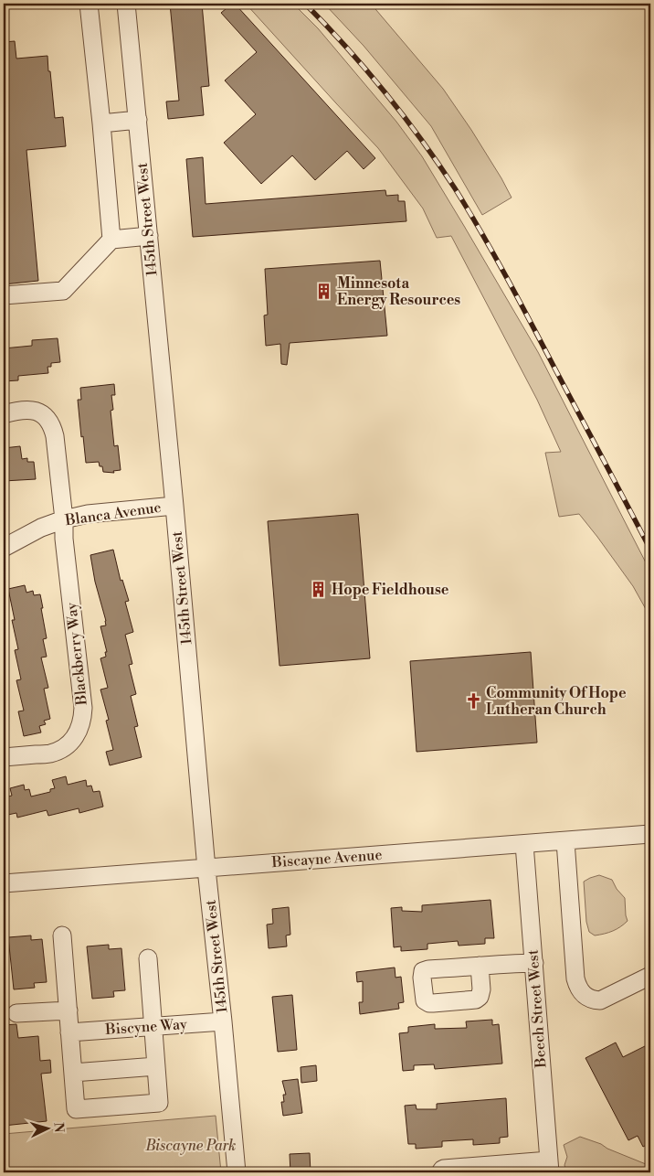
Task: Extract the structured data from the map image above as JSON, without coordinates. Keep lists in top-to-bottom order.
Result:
{
  "streets": {
    "street": [
      "145th Street West",
      "Blanca Avenue",
      "Blackberry Way",
      "Biscayne Avenue",
      "Beech Street West",
      "Biscyne Way"
    ]
  },
  "crossings": [
    ["145th Street West", "Blanca Avenue"],
    ["145th Street West", "Biscayne Avenue"],
    ["145th Street West", "Biscyne Way"],
    ["Blanca Avenue", "Blackberry Way"],
    ["Biscayne Avenue", "Beech Street West"]
  ],
  "parks": ["Biscayne Park"],
  "places": {
    "building": ["Minnesota Energy Resources", "Hope Fieldhouse"],
    "church": ["Community Of Hope Lutheran Church"]
  },
  "north": "right"
}
